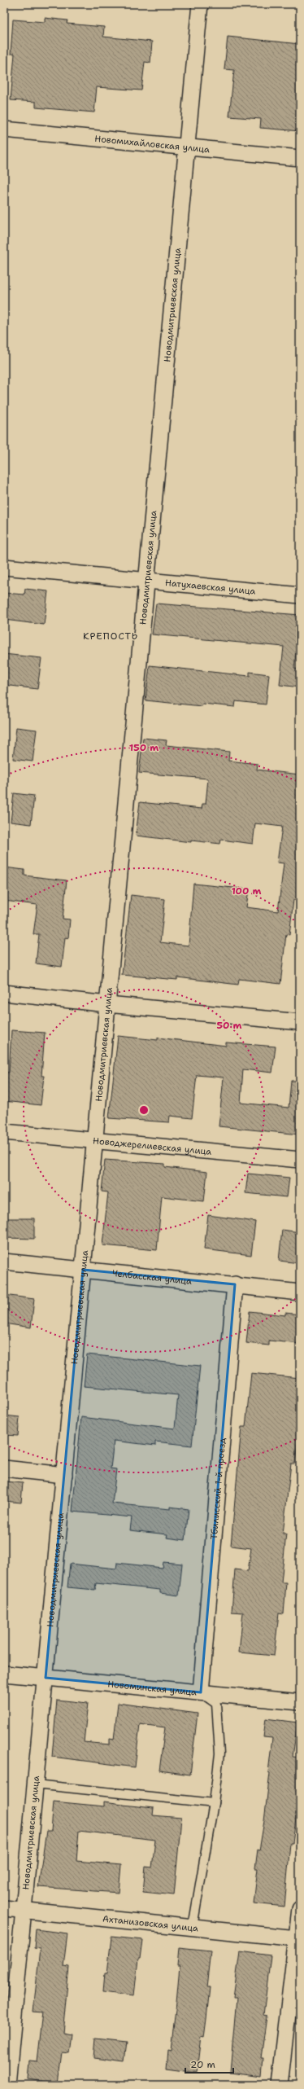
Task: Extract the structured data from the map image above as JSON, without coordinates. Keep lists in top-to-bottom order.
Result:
{
  "streets": {
    "street": [
      "Новомихайловская улица",
      "Новодмитриевская улица",
      "Натухаевская улица",
      "Новоджерелиевская улица",
      "Челбасская улица",
      "Тбилисский 1-й проезд",
      "Новоминская улица",
      "Ахтанизовская улица"
    ]
  },
  "crossings": [
    ["Новомихайловская улица", "Новодмитриевская улица"],
    ["Новодмитриевская улица", "Натухаевская улица"],
    ["Новодмитриевская улица", "Новоджерелиевская улица"],
    ["Новодмитриевская улица", "Челбасская улица"],
    ["Новодмитриевская улица", "Новоминская улица"],
    ["Новодмитриевская улица", "Ахтанизовская улица"],
    ["Челбасская улица", "Тбилисский 1-й проезд"],
    ["Тбилисский 1-й проезд", "Новоминская улица"]
  ],
  "districts": ["КРЕПОСТЬ"],
  "scale_bar": "20 m",
  "rings": ["150 m", "100 m", "50 m"]
}
